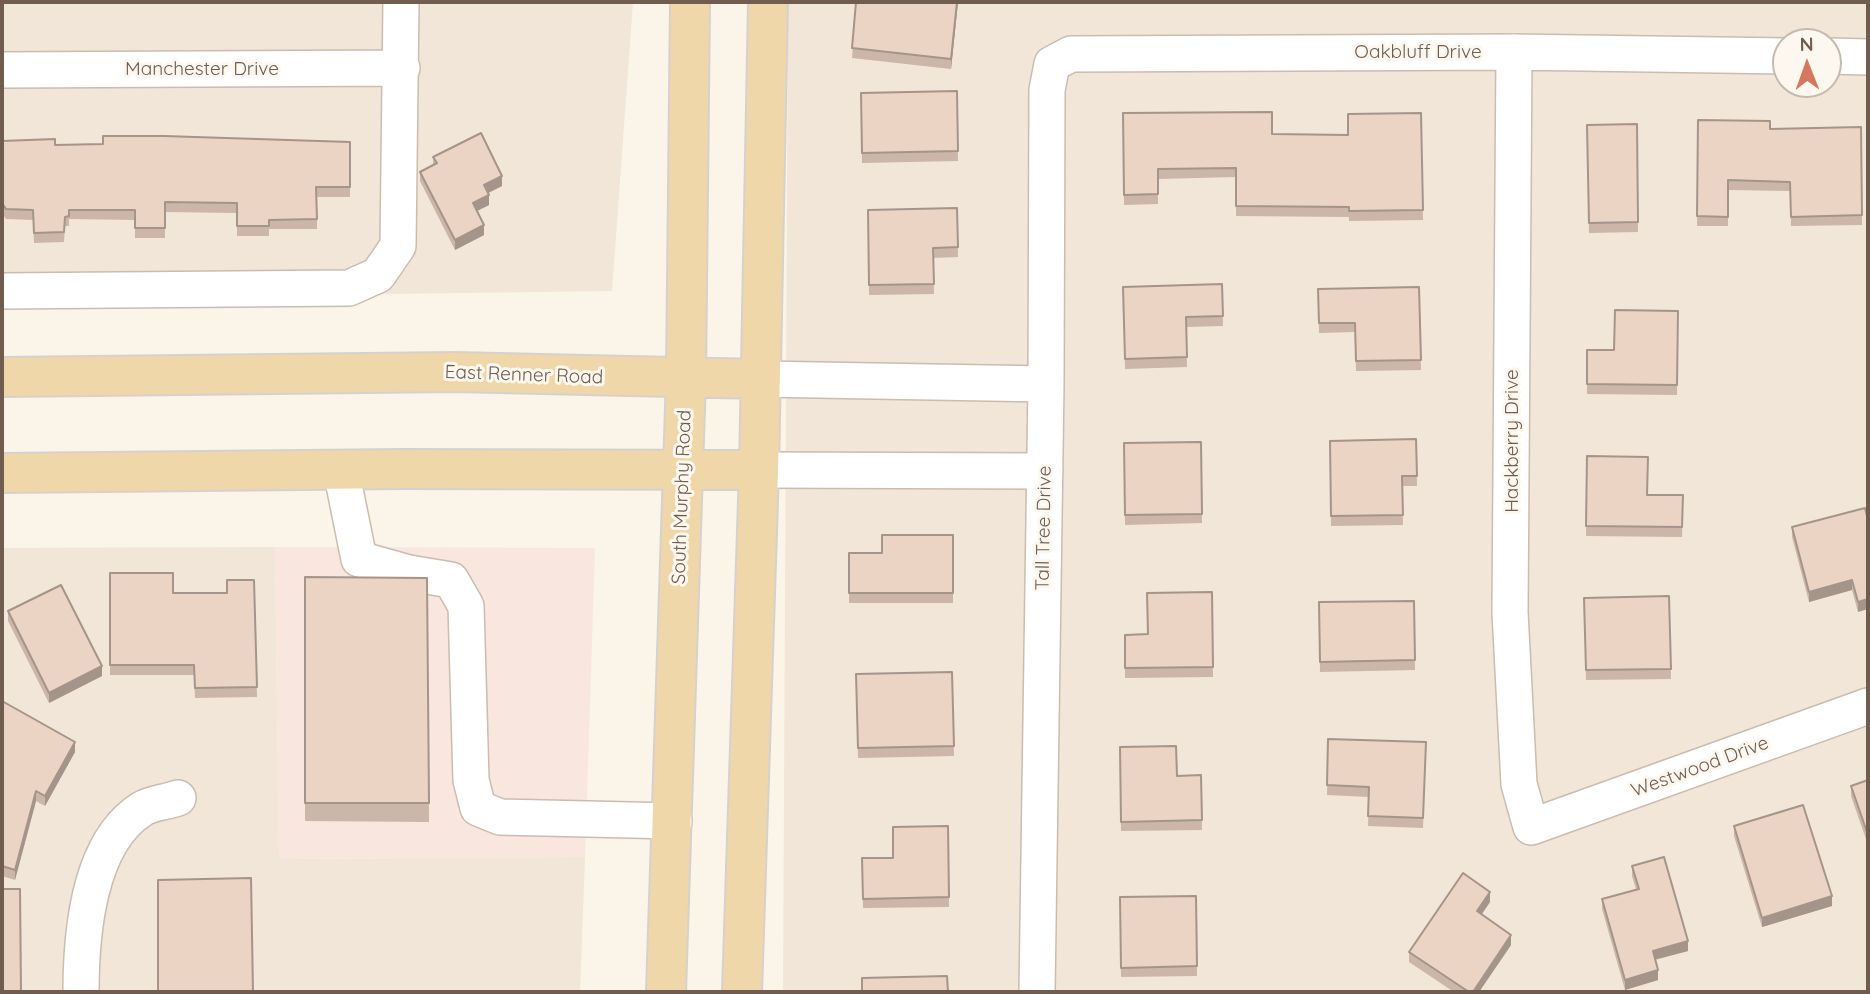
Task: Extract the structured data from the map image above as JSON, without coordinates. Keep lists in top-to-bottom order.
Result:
{
  "streets": {
    "main road": ["East Renner Road", "South Murphy Road"],
    "street": [
      "Oakbluff Drive",
      "Manchester Drive",
      "Hackberry Drive",
      "Tall Tree Drive",
      "Westwood Drive"
    ]
  },
  "crossings": [
    ["Oakbluff Drive", "Hackberry Drive"],
    ["Oakbluff Drive", "Tall Tree Drive"],
    ["East Renner Road", "South Murphy Road"],
    ["East Renner Road", "Tall Tree Drive"],
    ["Hackberry Drive", "Westwood Drive"]
  ],
  "north": "top"
}
